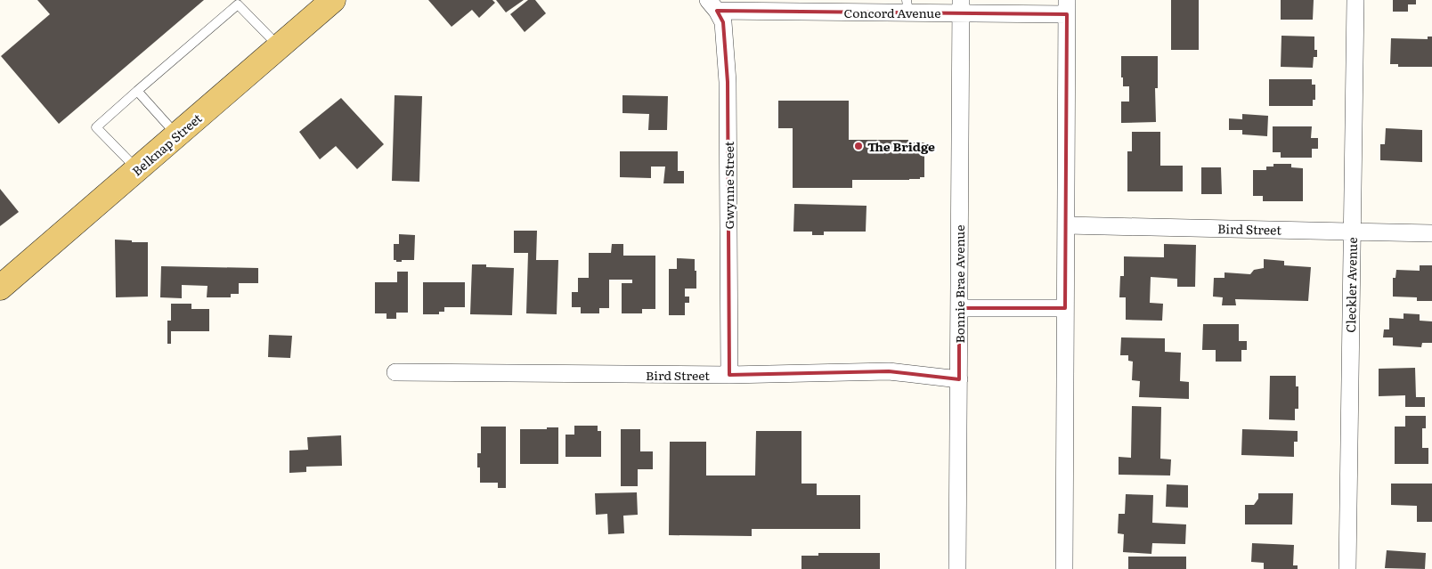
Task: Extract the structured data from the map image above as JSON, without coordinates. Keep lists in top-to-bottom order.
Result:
{
  "streets": {
    "main road": ["Belknap Street"],
    "street": [
      "Concord Avenue",
      "Gwynne Street",
      "Bird Street",
      "Bonnie Brae Avenue",
      "Cleckler Avenue"
    ]
  },
  "crossings": [
    ["Concord Avenue", "Gwynne Street"],
    ["Concord Avenue", "Bonnie Brae Avenue"],
    ["Gwynne Street", "Bird Street"],
    ["Bird Street", "Bonnie Brae Avenue"],
    ["Bird Street", "Cleckler Avenue"]
  ],
  "places": ["The Bridge"]
}
